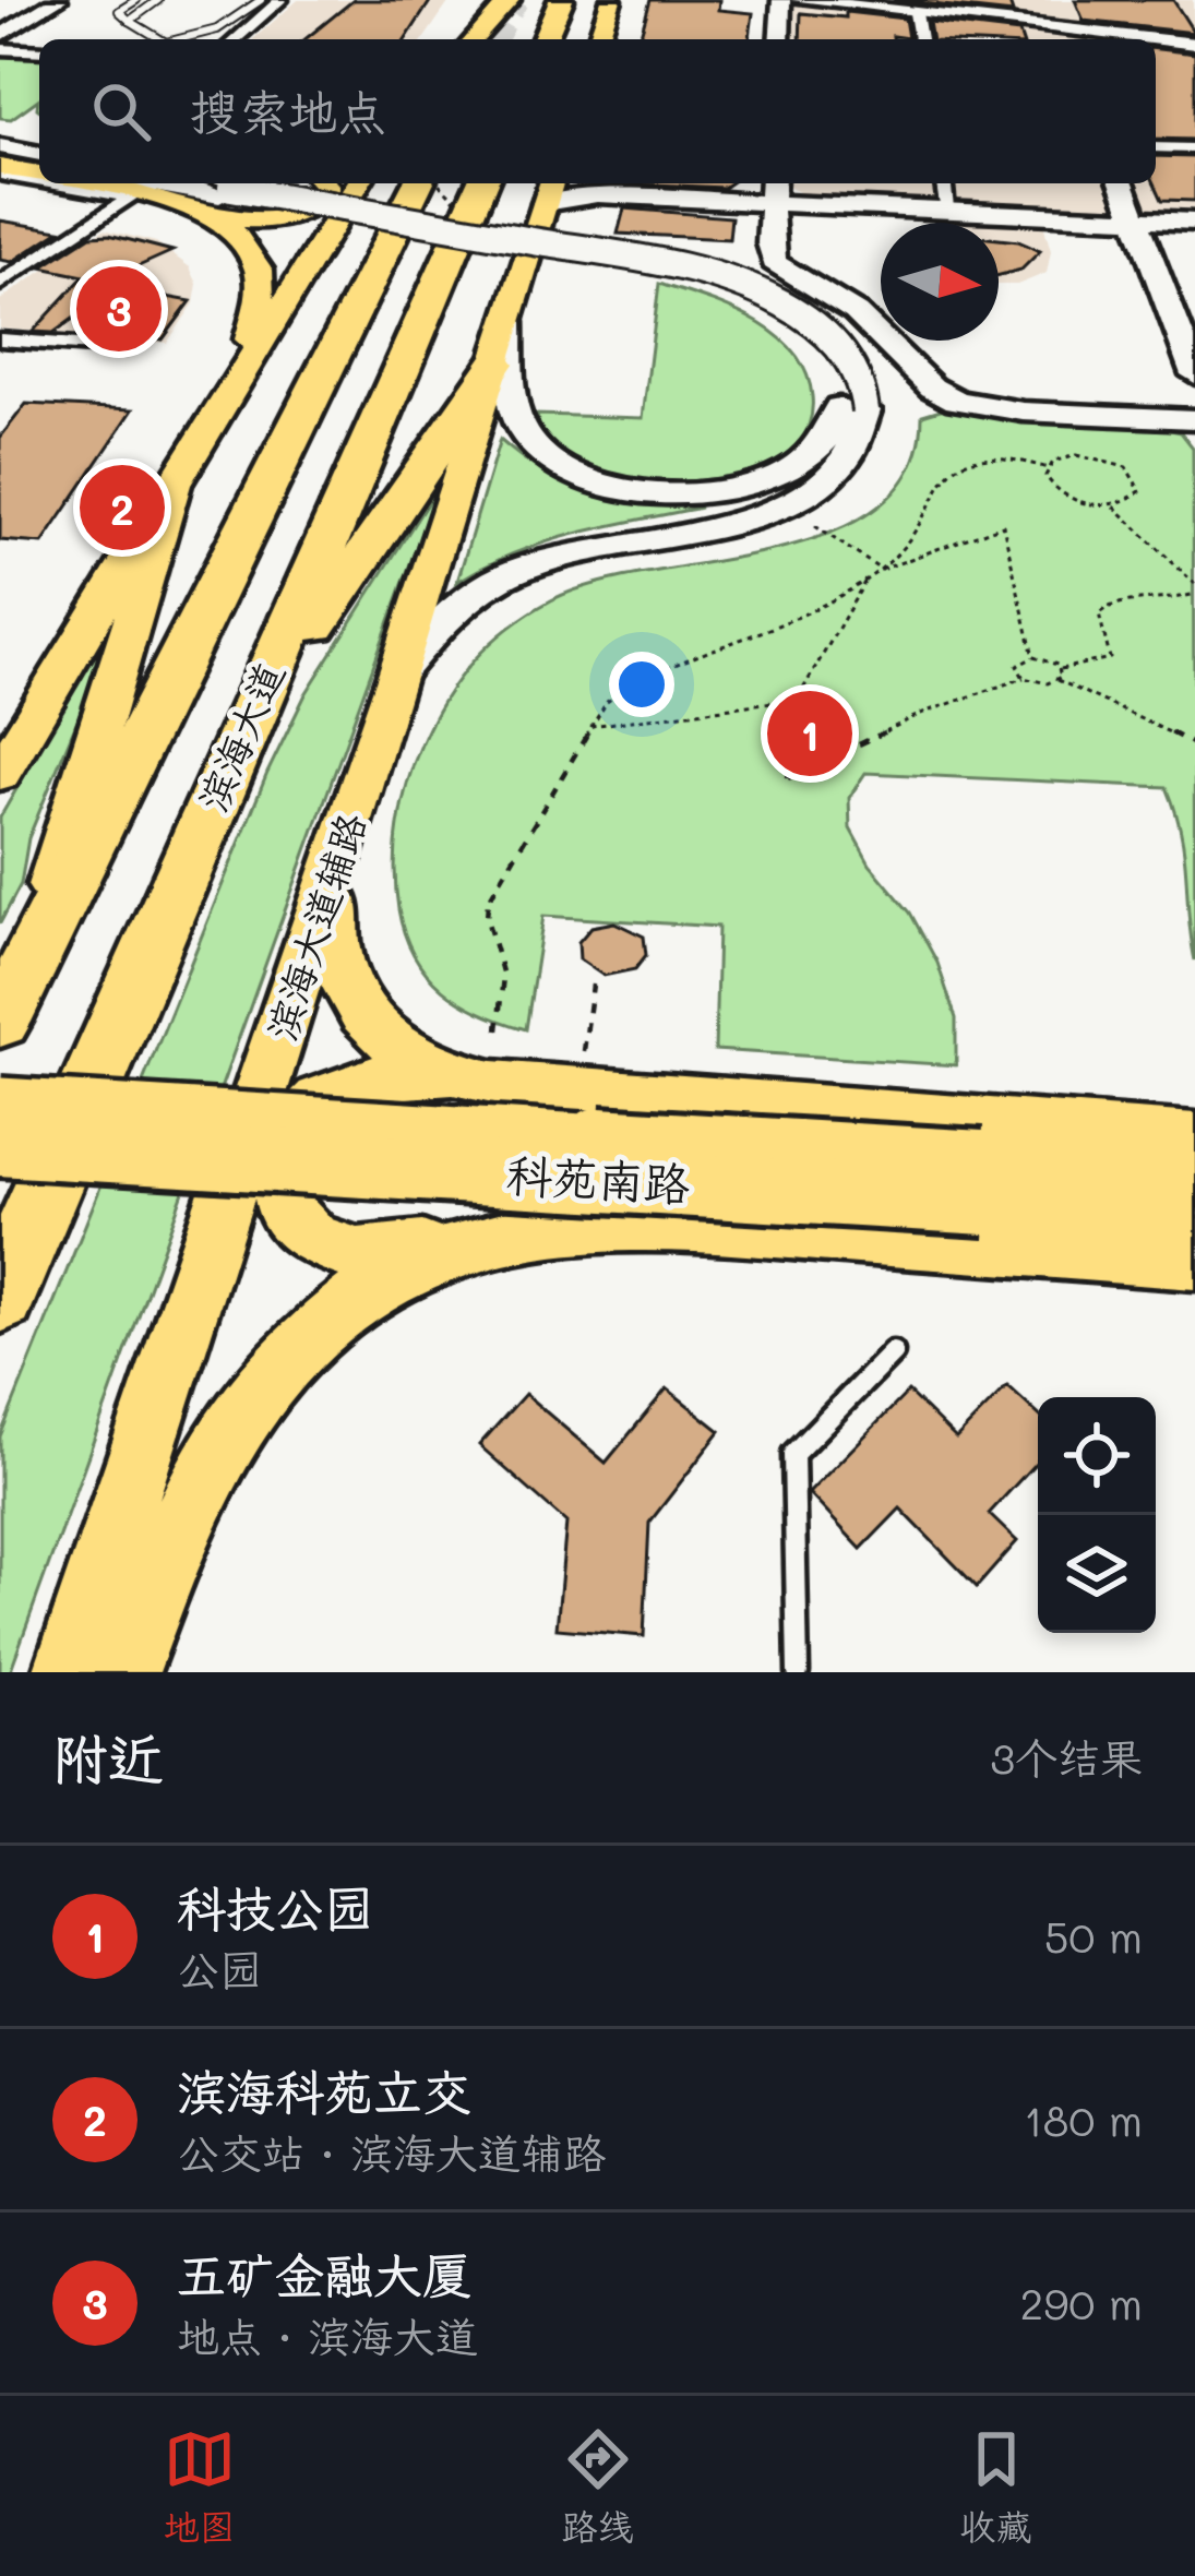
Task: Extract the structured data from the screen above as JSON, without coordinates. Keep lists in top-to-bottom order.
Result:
{
  "streets": {
    "highway": ["滨海大道"],
    "main road": ["滨海大道辅路", "科苑南路"]
  },
  "north": "right",
  "page": {
    "search": "搜索地点",
    "pins": ["3", "2", "1"],
    "heading": ["附近", "3个结果"],
    "list": [
      {
        "mark": "1",
        "name": "科技公园",
        "note": "公园",
        "value": "50 m"
      },
      {
        "mark": "2",
        "name": "滨海科苑立交",
        "note": "公交站 · 滨海大道辅路",
        "value": "180 m"
      },
      {
        "mark": "3",
        "name": "五矿金融大厦",
        "note": "地点 · 滨海大道",
        "value": "290 m"
      }
    ],
    "nav": ["地图", "路线", "收藏"]
  }
}
